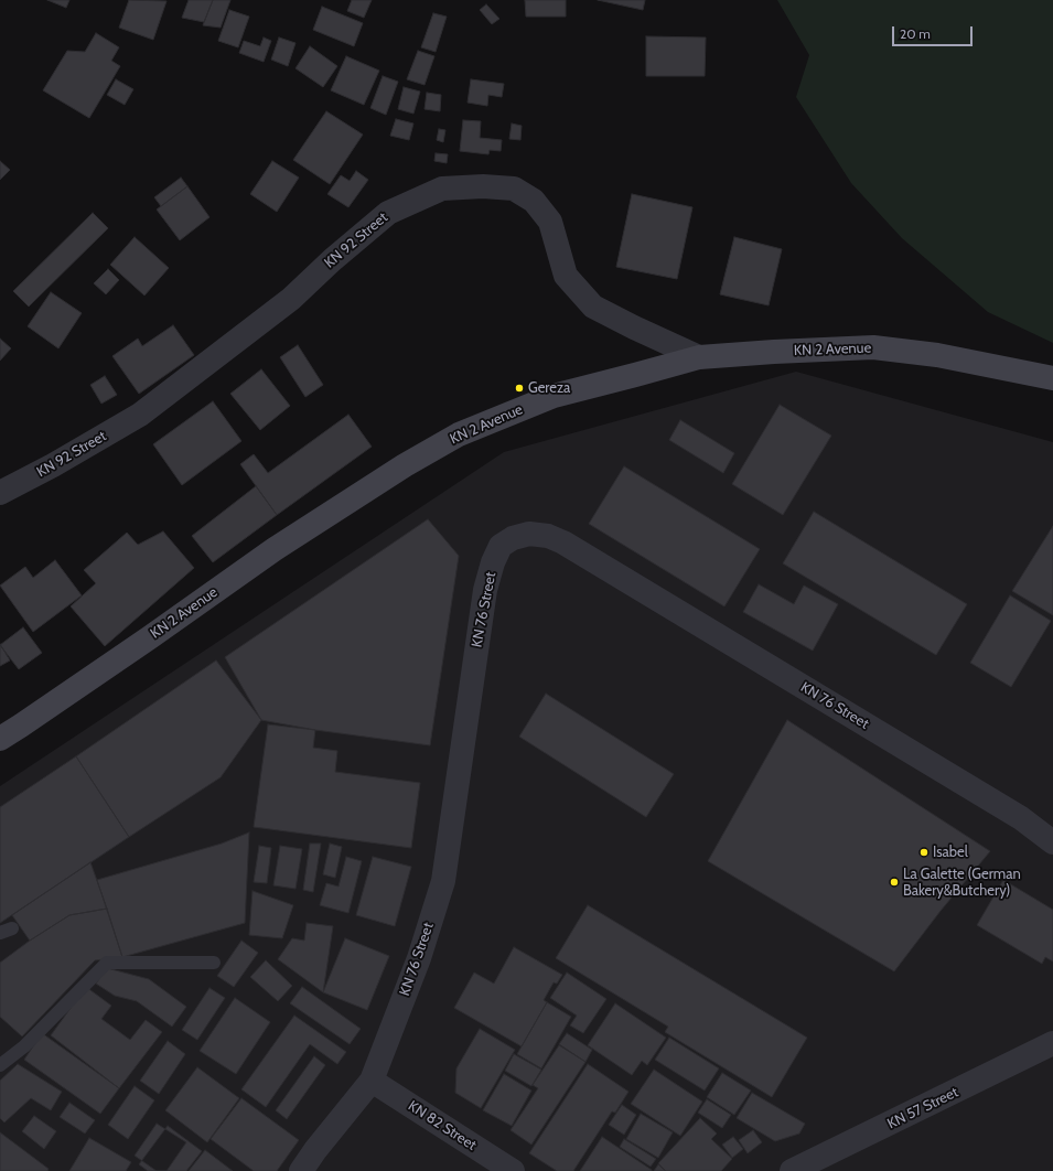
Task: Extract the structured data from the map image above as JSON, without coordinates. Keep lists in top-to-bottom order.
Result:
{
  "streets": {
    "main road": ["KN 2 Avenue"],
    "street": [
      "KN 92 Street",
      "KN 76 Street",
      "KN 57 Street",
      "KN 82 Street"
    ]
  },
  "crossings": [
    ["KN 92 Street", "KN 2 Avenue"],
    ["KN 76 Street", "KN 82 Street"]
  ],
  "places": ["Gereza", "Isabel", "La Galette (German Bakery&Butchery)"],
  "scale_bar": "20 m"
}
